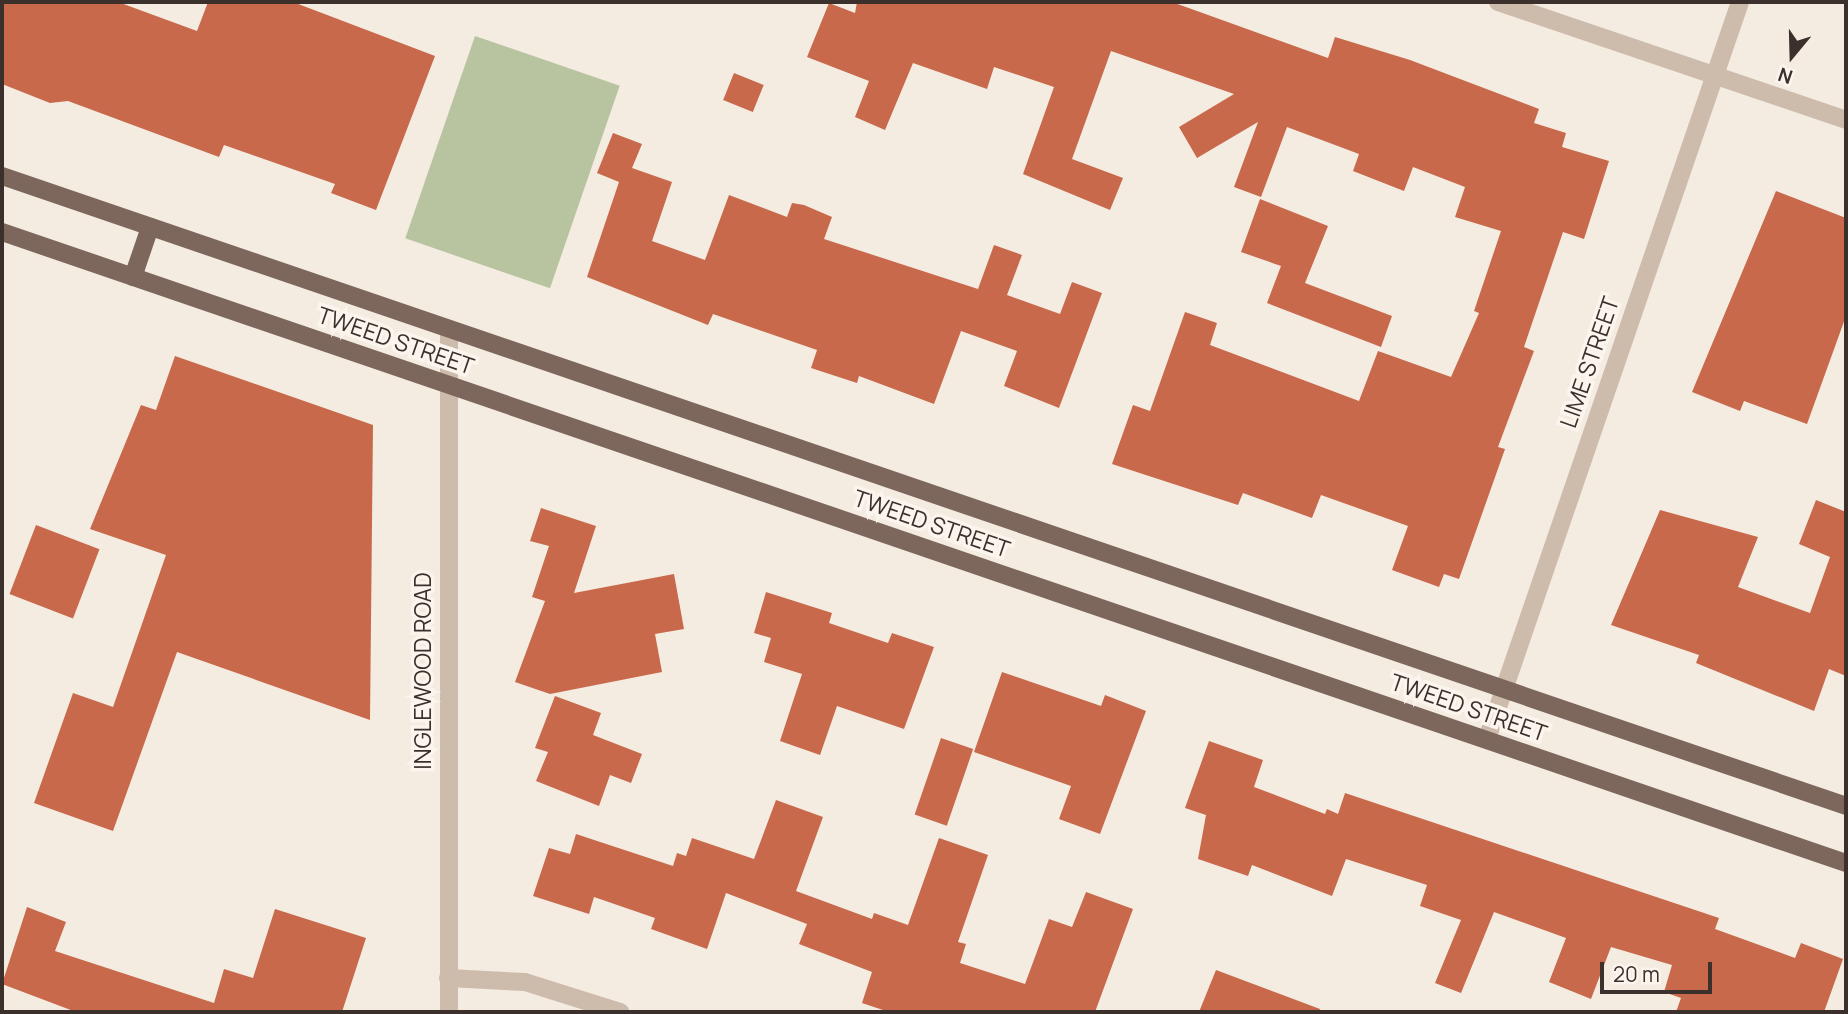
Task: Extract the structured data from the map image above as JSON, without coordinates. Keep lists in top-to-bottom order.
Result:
{
  "streets": {
    "main road": ["TWEED STREET"],
    "street": ["LIME STREET", "INGLEWOOD ROAD"]
  },
  "crossings": [
    ["TWEED STREET", "LIME STREET"],
    ["TWEED STREET", "INGLEWOOD ROAD"]
  ],
  "scale_bar": "20 m",
  "north": "bottom"
}
